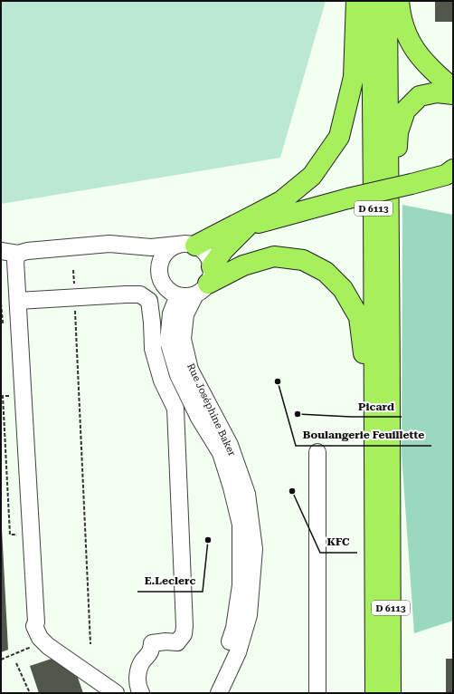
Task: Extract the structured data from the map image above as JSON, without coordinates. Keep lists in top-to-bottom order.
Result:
{
  "streets": {
    "highway": ["D 6113"],
    "street": ["Rue Joséphine Baker"]
  },
  "places": [
    "Boulangerie Feuillette",
    "Picard",
    "KFC",
    "E.Leclerc"
  ]
}
